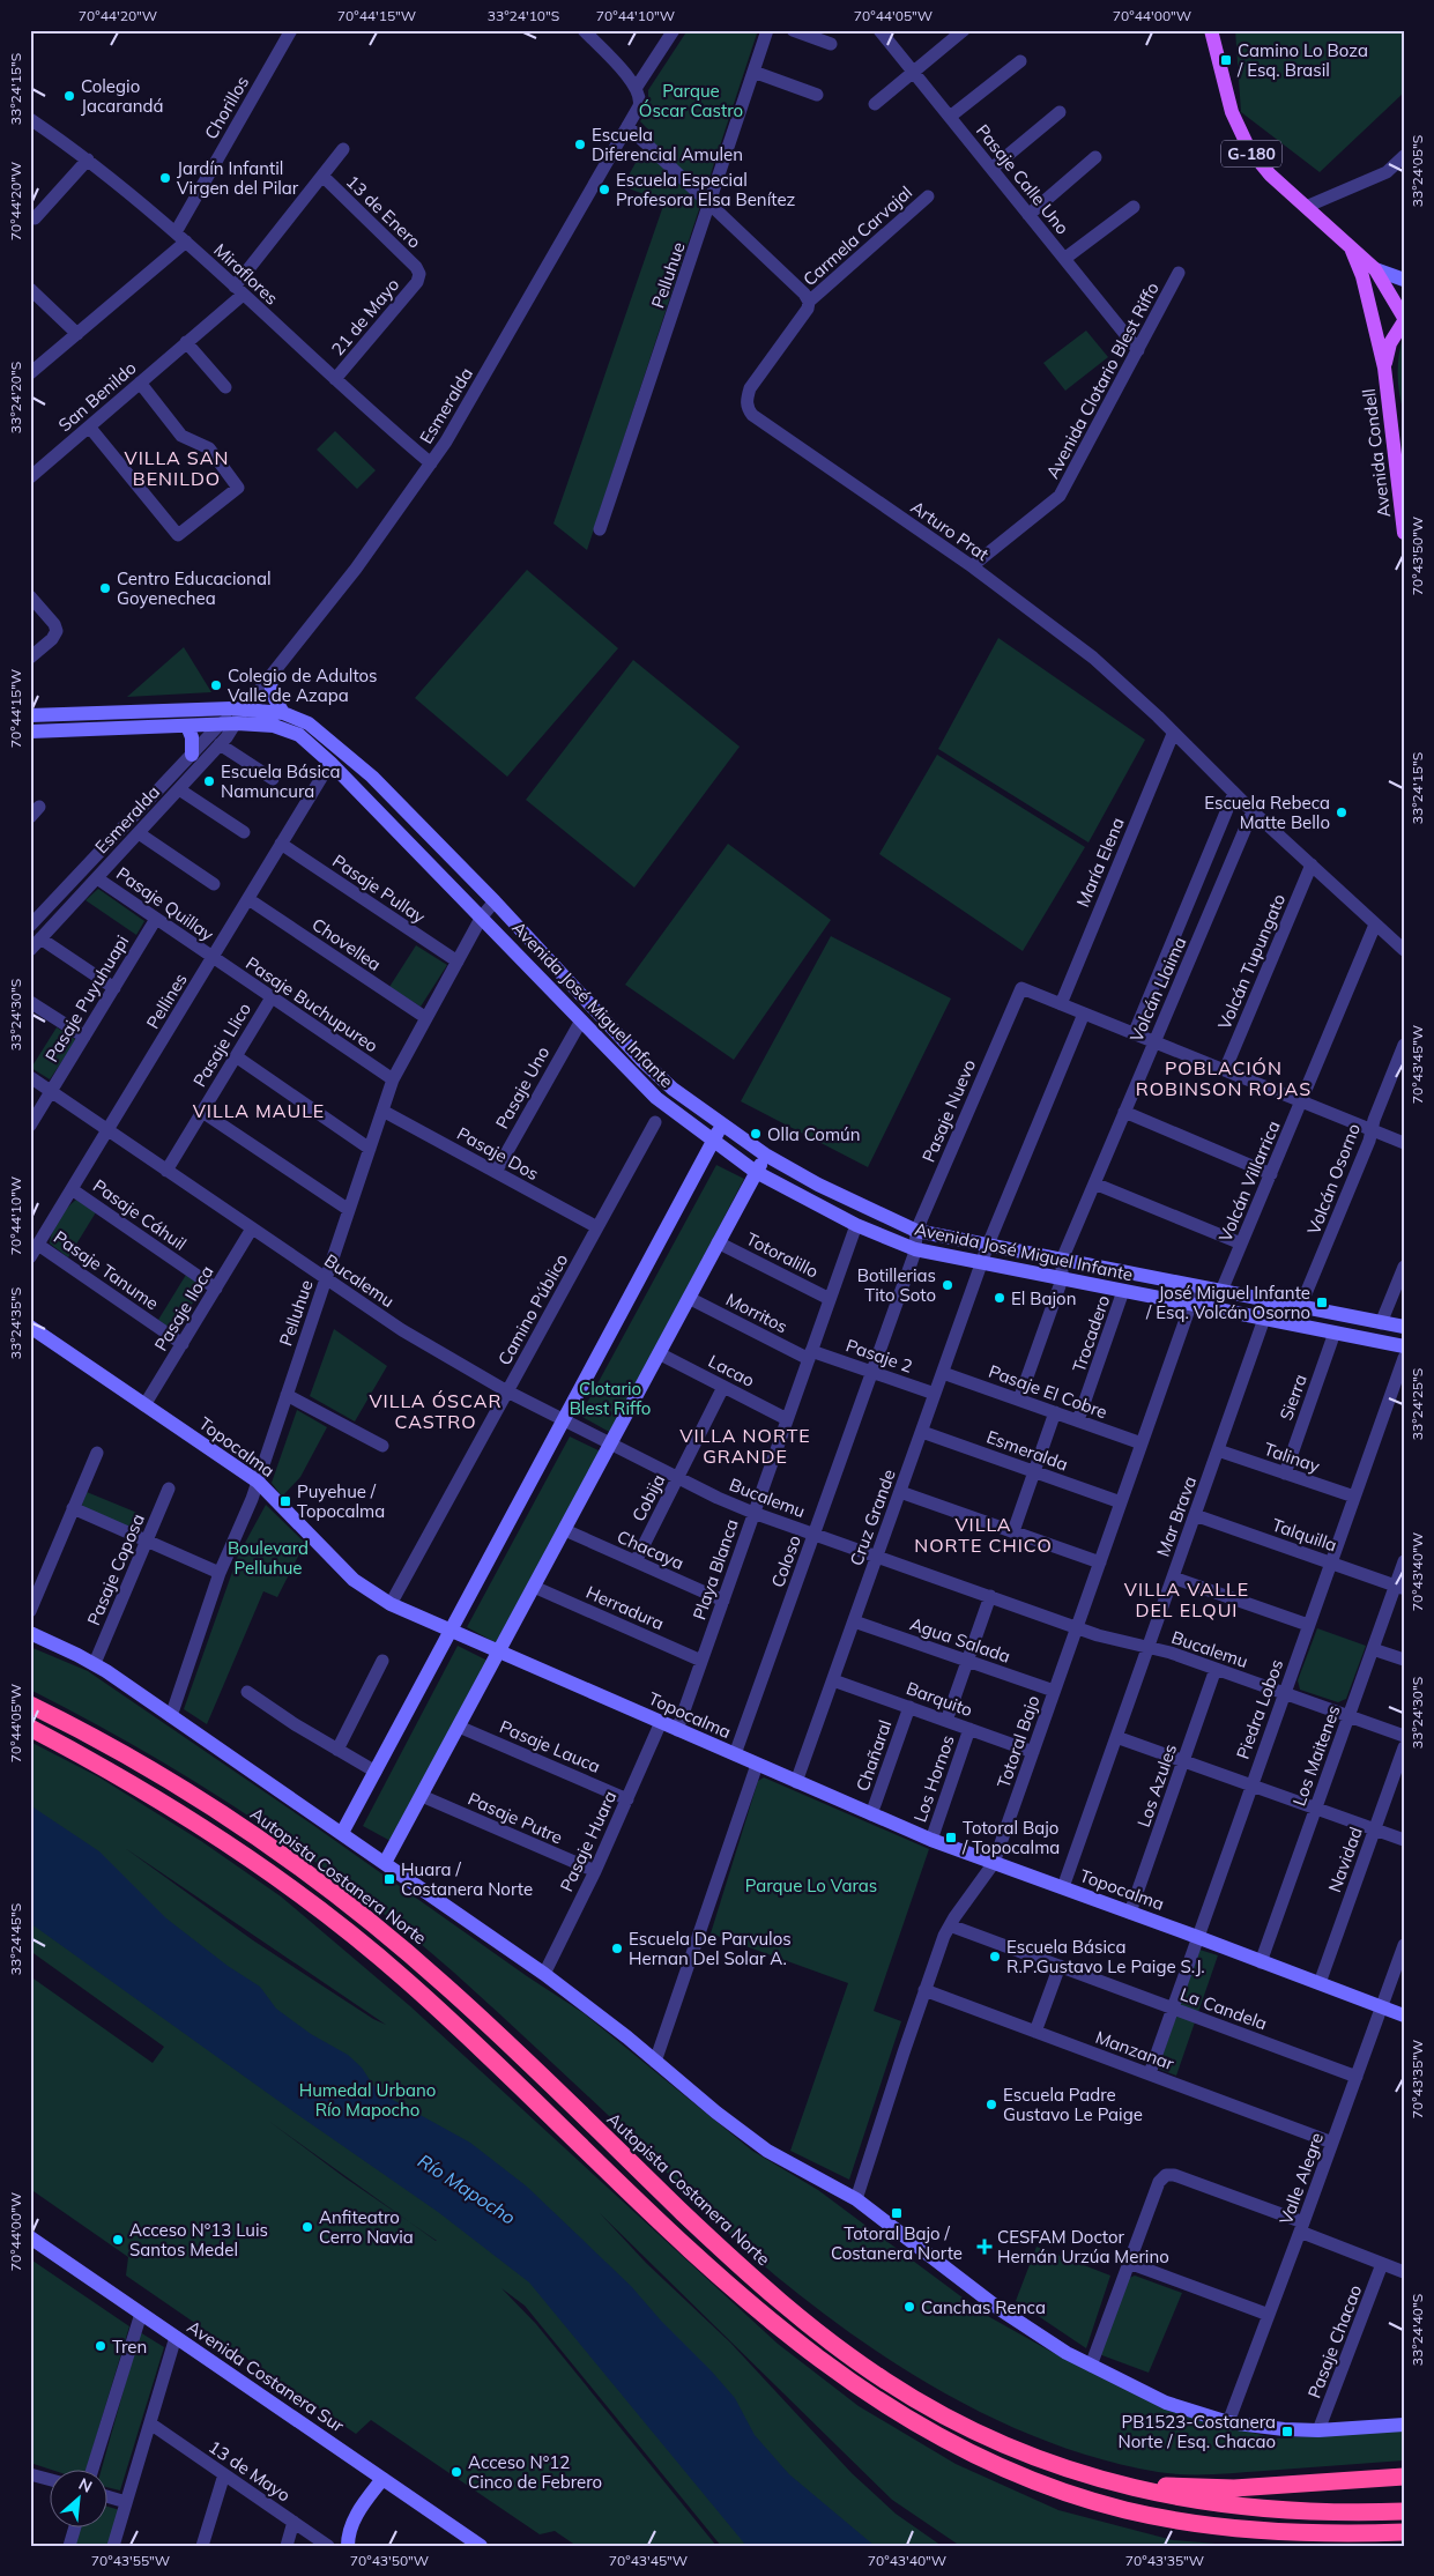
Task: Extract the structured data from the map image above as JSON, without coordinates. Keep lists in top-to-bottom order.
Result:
{
  "streets": {
    "highway": ["Autopista Costanera Norte"],
    "main road": ["G-180", "Avenida Condell"],
    "street": [
      "Chorillos",
      "Pasaje Calle Uno",
      "13 de Enero",
      "Carmela Carvajal",
      "Miraflores",
      "Pelluhue",
      "21 de Mayo",
      "Avenida Clotario Blest Riffo",
      "San Benildo",
      "Esmeralda",
      "Arturo Prat",
      "María Elena",
      "Pasaje Pullay",
      "Pasaje Quillay",
      "Chovellea",
      "Volcán Tupungato",
      "Volcán Llaima",
      "Pasaje Puyuhuapi",
      "Pellines",
      "Pasaje Buchupureo",
      "Avenida José Miguel Infante",
      "Pasaje Llico",
      "Pasaje Uno",
      "Pasaje Nuevo",
      "Pasaje Dos",
      "Volcán Osorno",
      "Volcán Villarrica",
      "Pasaje Cáhuil",
      "Totoralillo",
      "Pasaje Tanume",
      "Bucalemu",
      "Pasaje Iloca",
      "Camino Público",
      "Morritos",
      "Trocadero",
      "Pasaje 2",
      "Lacao",
      "Pasaje El Cobre",
      "Sierra",
      "Topocalma",
      "Talinay",
      "Cobija",
      "Mar Brava",
      "Cruz Grande",
      "Talquilla",
      "Chacaya",
      "Coloso",
      "Pasaje Coposa",
      "Playa Blanca",
      "Herradura",
      "Agua Salada",
      "Barquito",
      "Piedra Lobos",
      "Totoral Bajo",
      "Pasaje Lauca",
      "Chañaral",
      "Los Maitenes",
      "Los Hornos",
      "Los Azules",
      "Pasaje Putre",
      "Pasaje Huara",
      "Navidad",
      "La Candela",
      "Manzanar",
      "Valle Alegre",
      "Pasaje Chacao",
      "Avenida Costanera Sur",
      "13 de Mayo"
    ]
  },
  "crossings": [
    ["Chorillos", "Miraflores"],
    ["G-180", "Avenida Condell"],
    ["Pasaje Calle Uno", "Avenida Clotario Blest Riffo"],
    ["13 de Enero", "21 de Mayo"],
    ["13 de Enero", "San Benildo"],
    ["Carmela Carvajal", "Arturo Prat"],
    ["Miraflores", "21 de Mayo"],
    ["Miraflores", "San Benildo"],
    ["Miraflores", "Esmeralda"],
    ["Pelluhue", "Pasaje Pullay"],
    ["Pelluhue", "Chovellea"],
    ["Pelluhue", "Pasaje Buchupureo"],
    ["Pelluhue", "Avenida José Miguel Infante"],
    ["Pelluhue", "Pasaje Dos"],
    ["Pelluhue", "Bucalemu"],
    ["Pelluhue", "Topocalma"],
    ["Avenida Clotario Blest Riffo", "Arturo Prat"],
    ["Esmeralda", "Pasaje Quillay"],
    ["Esmeralda", "Avenida José Miguel Infante"],
    ["Esmeralda", "Cruz Grande"],
    ["Esmeralda", "Totoral Bajo"],
    ["Arturo Prat", "María Elena"],
    ["Arturo Prat", "Volcán Tupungato"],
    ["Arturo Prat", "Volcán Llaima"],
    ["Arturo Prat", "Volcán Villarrica"],
    ["María Elena", "Pasaje Nuevo"],
    ["Pasaje Pullay", "Pellines"],
    ["Pasaje Quillay", "Pasaje Puyuhuapi"],
    ["Pasaje Quillay", "Pellines"],
    ["Pasaje Quillay", "Pasaje Buchupureo"],
    ["Chovellea", "Pellines"],
    ["Volcán Llaima", "Avenida José Miguel Infante"],
    ["Volcán Llaima", "Pasaje El Cobre"],
    ["Pasaje Puyuhuapi", "Bucalemu"],
    ["Pellines", "Pasaje Buchupureo"],
    ["Pellines", "Avenida José Miguel Infante"],
    ["Pellines", "Pasaje Cáhuil"],
    ["Pellines", "Pasaje Tanume"],
    ["Pellines", "Bucalemu"],
    ["Pasaje Buchupureo", "Pasaje Llico"],
    ["Avenida José Miguel Infante", "Pasaje Uno"],
    ["Avenida José Miguel Infante", "Pasaje Nuevo"],
    ["Avenida José Miguel Infante", "Volcán Osorno"],
    ["Avenida José Miguel Infante", "Volcán Villarrica"],
    ["Avenida José Miguel Infante", "Trocadero"],
    ["Avenida José Miguel Infante", "Sierra"],
    ["Avenida José Miguel Infante", "Mar Brava"],
    ["Avenida José Miguel Infante", "Cruz Grande"],
    ["Avenida José Miguel Infante", "Coloso"],
    ["Avenida José Miguel Infante", "Playa Blanca"],
    ["Avenida José Miguel Infante", "Totoral Bajo"],
    ["Pasaje Llico", "Bucalemu"],
    ["Pasaje Uno", "Pasaje Dos"],
    ["Pasaje Nuevo", "Coloso"],
    ["Pasaje Dos", "Camino Público"],
    ["Pasaje Cáhuil", "Pasaje Iloca"],
    ["Totoralillo", "Playa Blanca"],
    ["Pasaje Tanume", "Pasaje Iloca"],
    ["Bucalemu", "Pasaje Iloca"],
    ["Bucalemu", "Camino Público"],
    ["Bucalemu", "Cobija"],
    ["Bucalemu", "Mar Brava"],
    ["Bucalemu", "Cruz Grande"],
    ["Bucalemu", "Coloso"],
    ["Bucalemu", "Playa Blanca"],
    ["Bucalemu", "Piedra Lobos"],
    ["Bucalemu", "Totoral Bajo"],
    ["Bucalemu", "Los Maitenes"],
    ["Bucalemu", "Los Azules"],
    ["Pasaje Iloca", "Topocalma"],
    ["Camino Público", "Topocalma"],
    ["Morritos", "Pasaje 2"],
    ["Morritos", "Playa Blanca"],
    ["Trocadero", "Pasaje El Cobre"],
    ["Pasaje 2", "Cruz Grande"],
    ["Pasaje 2", "Coloso"],
    ["Pasaje 2", "Playa Blanca"],
    ["Lacao", "Cobija"],
    ["Lacao", "Playa Blanca"],
    ["Pasaje El Cobre", "Cruz Grande"],
    ["Pasaje El Cobre", "Totoral Bajo"],
    ["Sierra", "Talinay"],
    ["Topocalma", "Mar Brava"],
    ["Topocalma", "Cruz Grande"],
    ["Topocalma", "Coloso"],
    ["Topocalma", "Playa Blanca"],
    ["Topocalma", "Piedra Lobos"],
    ["Topocalma", "Totoral Bajo"],
    ["Topocalma", "Chañaral"],
    ["Topocalma", "Los Maitenes"],
    ["Topocalma", "Los Hornos"],
    ["Topocalma", "Los Azules"],
    ["Topocalma", "Pasaje Huara"],
    ["Topocalma", "Navidad"],
    ["Topocalma", "Valle Alegre"],
    ["Talinay", "Mar Brava"],
    ["Talinay", "Piedra Lobos"],
    ["Cobija", "Chacaya"],
    ["Mar Brava", "Talquilla"],
    ["Cruz Grande", "Agua Salada"],
    ["Cruz Grande", "Barquito"],
    ["Talquilla", "Piedra Lobos"],
    ["Talquilla", "Los Maitenes"],
    ["Chacaya", "Playa Blanca"],
    ["Playa Blanca", "Herradura"],
    ["Agua Salada", "Totoral Bajo"],
    ["Barquito", "Totoral Bajo"],
    ["Barquito", "Chañaral"],
    ["Barquito", "Los Hornos"],
    ["Piedra Lobos", "La Candela"],
    ["Piedra Lobos", "Manzanar"],
    ["Totoral Bajo", "La Candela"],
    ["Totoral Bajo", "Manzanar"],
    ["Pasaje Lauca", "Pasaje Huara"],
    ["Pasaje Putre", "Pasaje Huara"],
    ["La Candela", "Valle Alegre"],
    ["Manzanar", "Valle Alegre"]
  ],
  "districts": [
    "VILLA SAN BENILDO",
    "POBLACIÓN ROBINSON ROJAS",
    "VILLA MAULE",
    "VILLA ÓSCAR CASTRO",
    "VILLA NORTE GRANDE",
    "VILLA NORTE CHICO",
    "VILLA VALLE DEL ELQUI"
  ],
  "water": ["Río Mapocho"],
  "parks": [
    "Parque Óscar Castro",
    "Clotario Blest Riffo",
    "Boulevard Pelluhue",
    "Parque Lo Varas",
    "Humedal Urbano Río Mapocho"
  ],
  "places": {
    "transit": [
      "Camino Lo Boza / Esq. Brasil",
      "José Miguel Infante / Esq. Volcán Osorno",
      "Puyehue / Topocalma",
      "Totoral Bajo / Topocalma",
      "Huara / Costanera Norte",
      "Totoral Bajo / Costanera Norte",
      "PB1523-Costanera Norte / Esq. Chacao"
    ],
    "other": [
      "Colegio Jacarandá",
      "Escuela Diferencial Amulen",
      "Jardín Infantil Virgen del Pilar",
      "Escuela Especial Profesora Elsa Benítez",
      "Centro Educacional Goyenechea",
      "Colegio de Adultos Valle de Azapa",
      "Escuela Básica Namuncura",
      "Escuela Rebeca Matte Bello",
      "Olla Común",
      "Botillerias Tito Soto",
      "El Bajon",
      "Escuela De Parvulos Hernan Del Solar A.",
      "Escuela Básica R.P.Gustavo Le Paige S.J.",
      "Escuela Padre Gustavo Le Paige",
      "Anfiteatro Cerro Navia",
      "Acceso N°13 Luis Santos Medel",
      "Canchas Renca",
      "Tren",
      "Acceso N°12 Cinco de Febrero"
    ],
    "health": ["CESFAM Doctor Hernán Urzúa Merino"]
  },
  "north": "top right",
  "coordinates": [
    "70°44'20\"W",
    "70°44'15\"W",
    "33°24'10\"S",
    "70°44'10\"W",
    "70°44'05\"W",
    "70°44'00\"W",
    "33°24'15\"S",
    "33°24'05\"S",
    "33°24'20\"S",
    "70°43'50\"W",
    "33°24'30\"S",
    "70°43'45\"W",
    "33°24'35\"S",
    "33°24'25\"S",
    "70°43'40\"W",
    "33°24'45\"S",
    "70°43'35\"W",
    "33°24'40\"S",
    "70°43'55\"W"
  ]
}
